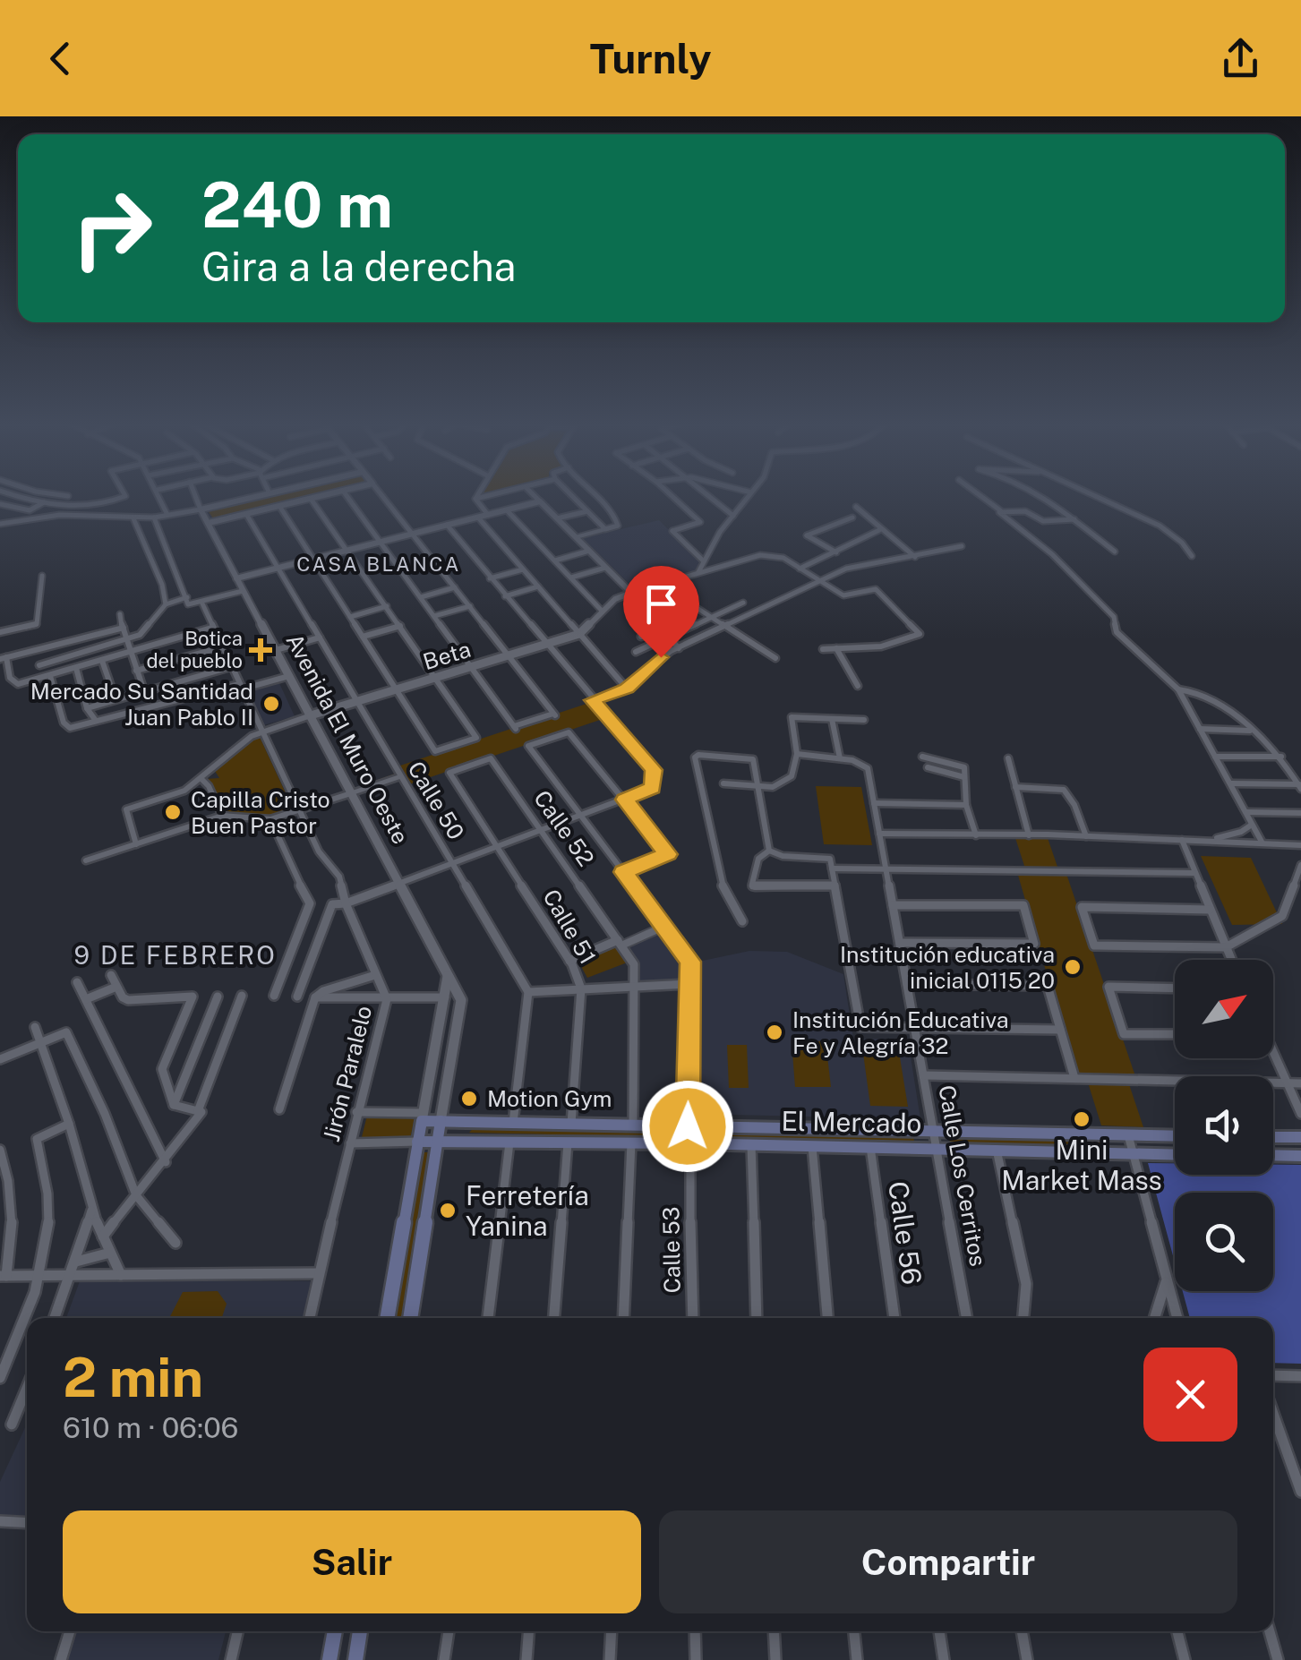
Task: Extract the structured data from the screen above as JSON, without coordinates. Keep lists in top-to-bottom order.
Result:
{
  "streets": {
    "main road": ["Avenida El Muro Oeste", "El Mercado"],
    "street": [
      "Beta",
      "Calle 50",
      "Calle 52",
      "Calle 51",
      "Jirón Paralelo",
      "Calle Los Cerritos",
      "Calle 56",
      "Calle 53"
    ]
  },
  "crossings": [
    ["Beta", "Avenida El Muro Oeste"],
    ["Beta", "Calle 50"],
    ["Beta", "Jirón Paralelo"],
    ["Avenida El Muro Oeste", "El Mercado"],
    ["Calle 52", "Calle 51"],
    ["Calle 52", "El Mercado"],
    ["Calle 51", "El Mercado"],
    ["Jirón Paralelo", "El Mercado"],
    ["El Mercado", "Calle Los Cerritos"],
    ["El Mercado", "Calle 56"],
    ["El Mercado", "Calle 53"]
  ],
  "districts": ["CASA BLANCA", "9 DE FEBRERO"],
  "places": {
    "health": ["Botica del pueblo"],
    "other": [
      "Mercado Su Santidad Juan Pablo II",
      "Capilla Cristo Buen Pastor",
      "Institución educativa inicial 0115 20",
      "Institución Educativa Fe y Alegría 32",
      "Motion Gym",
      "Mini Market Mass",
      "Ferretería Yanina"
    ]
  },
  "north": "top right",
  "page": {
    "header": "Turnly",
    "turn": ["240 m", "Gira a la derecha"],
    "heading": ["2 min", "610 m · 06:06"],
    "buttons": ["Salir", "Compartir"]
  }
}
